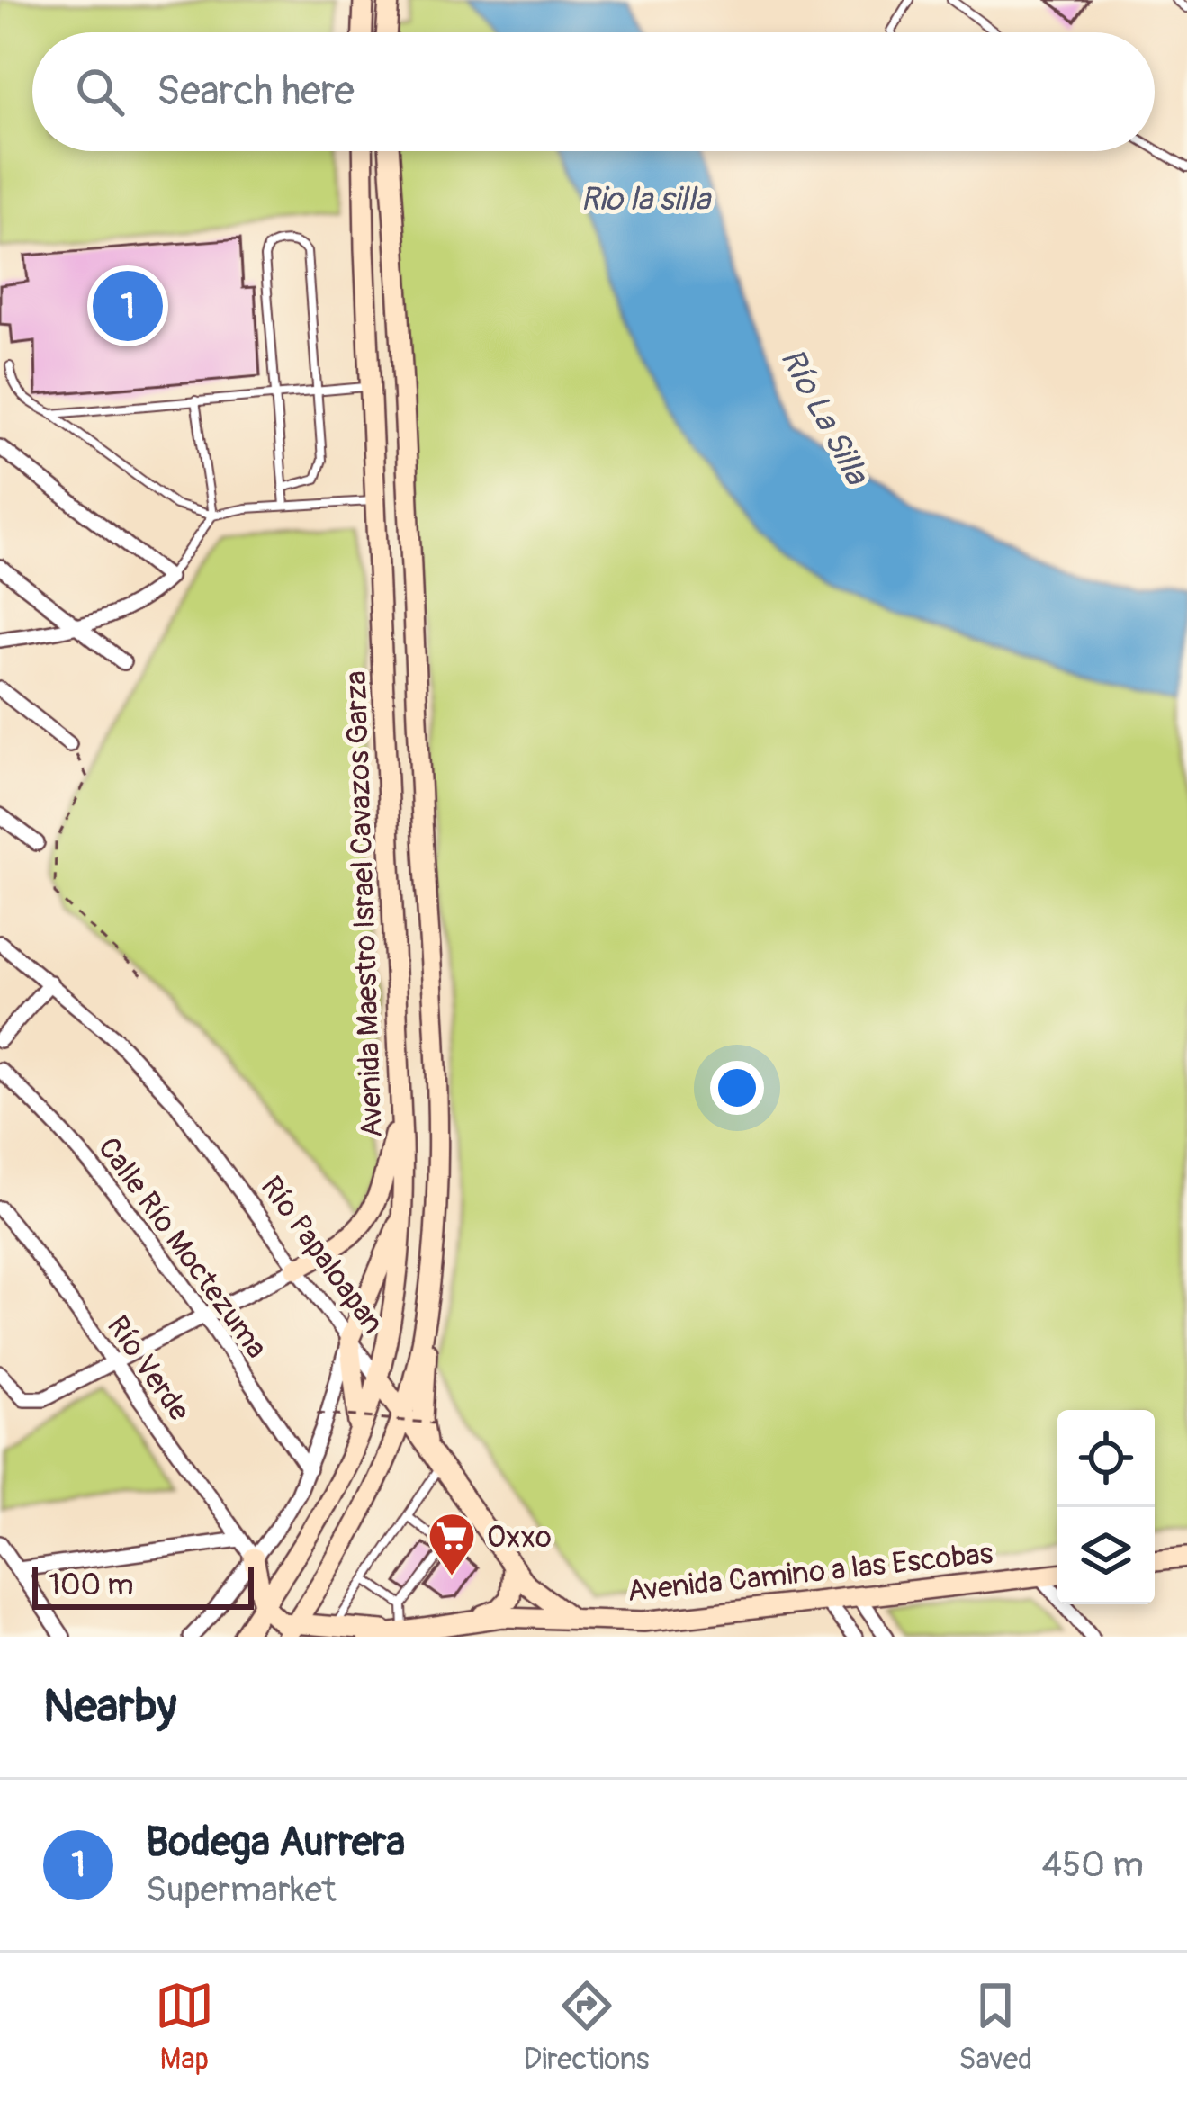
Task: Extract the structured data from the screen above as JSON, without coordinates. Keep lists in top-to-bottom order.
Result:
{
  "streets": {
    "main road": ["Avenida Maestro Israel Cavazos Garza", "Río Papaloapan", "Avenida Camino a las Escobas"],
    "street": ["Calle Río Moctezuma", "Río Verde"]
  },
  "crossings": [
    ["Avenida Maestro Israel Cavazos Garza", "Río Papaloapan"],
    ["Río Papaloapan", "Avenida Camino a las Escobas"]
  ],
  "water": ["Rio la silla", "Río La Silla"],
  "places": {
    "supermarket": ["Oxxo"]
  },
  "scale_bar": "100 m",
  "page": {
    "search": "Search here",
    "pins": "1",
    "scale": "100 m",
    "heading": "Nearby",
    "list": [
      {
        "mark": "1",
        "name": "Bodega Aurrera",
        "note": "Supermarket",
        "value": "450 m"
      }
    ],
    "nav": ["Map", "Directions", "Saved"]
  }
}
